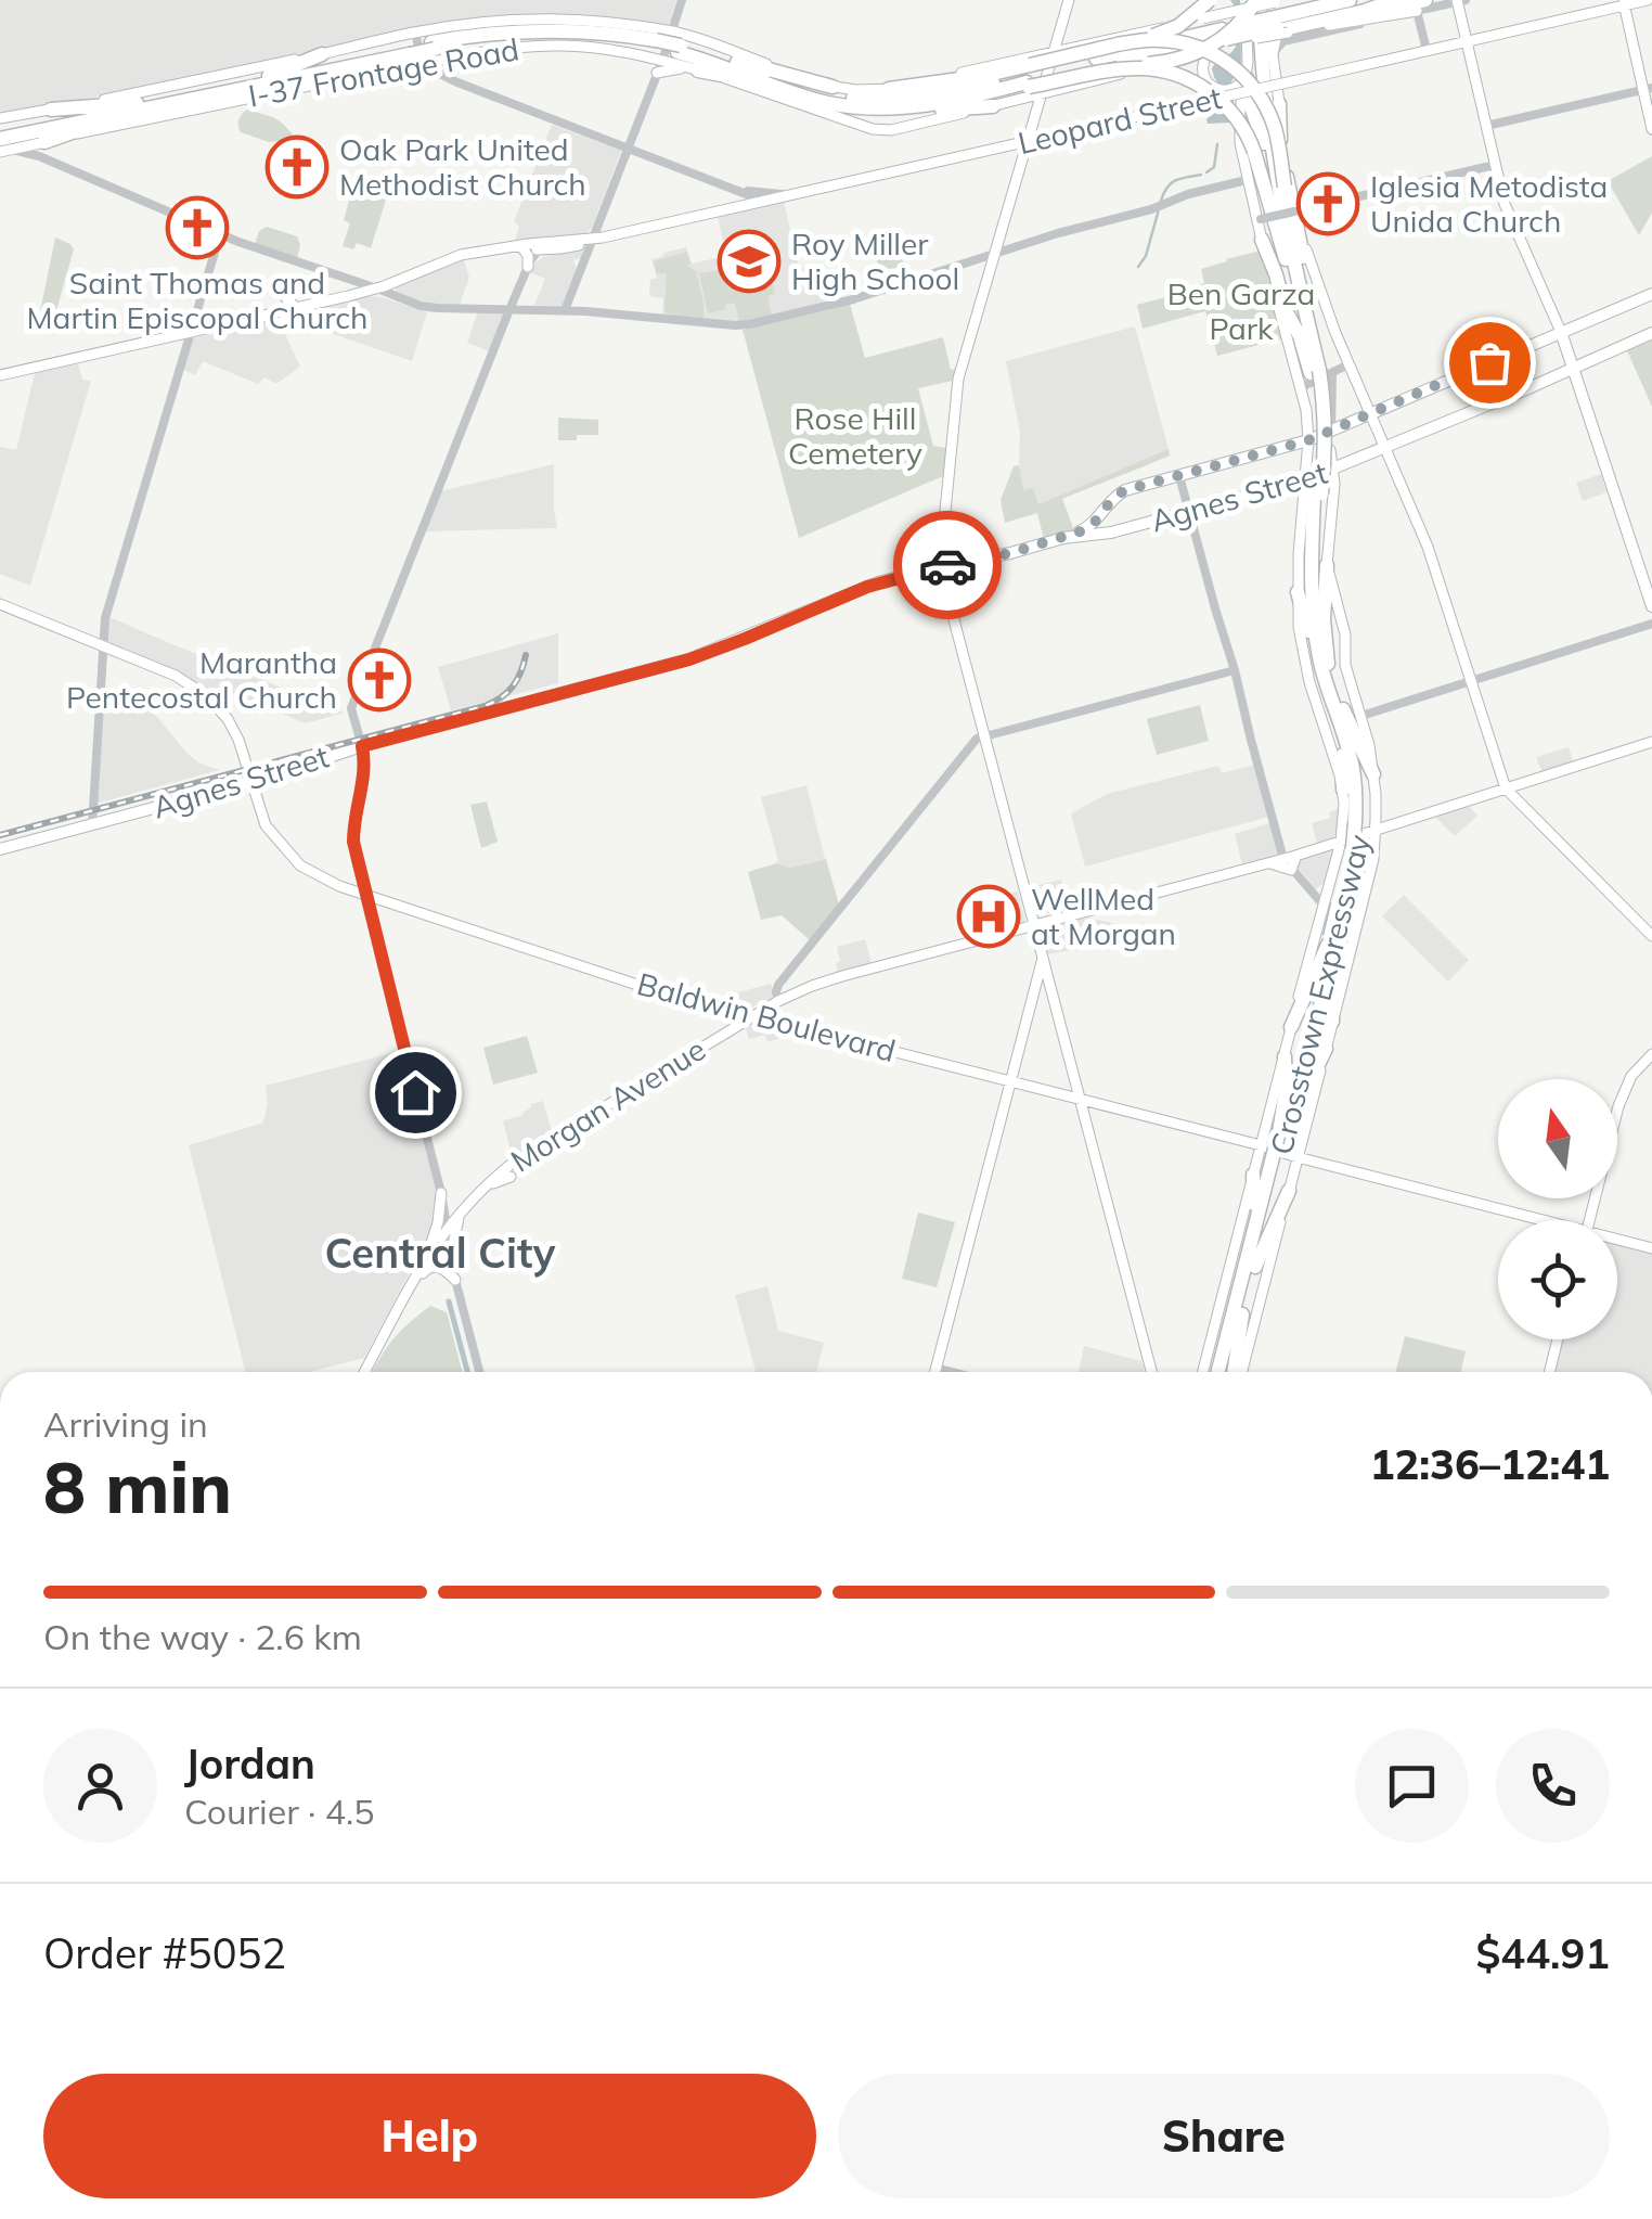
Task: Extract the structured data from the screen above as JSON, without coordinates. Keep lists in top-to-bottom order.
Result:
{
  "streets": {
    "highway": ["Crosstown Expressway"],
    "main road": [
      "I-37 Frontage Road",
      "Leopard Street",
      "Agnes Street",
      "Baldwin Boulevard",
      "Morgan Avenue"
    ]
  },
  "crossings": [
    ["Agnes Street", "Crosstown Expressway"],
    ["Agnes Street", "Baldwin Boulevard"],
    ["Crosstown Expressway", "Morgan Avenue"],
    ["Baldwin Boulevard", "Morgan Avenue"]
  ],
  "districts": ["Central City"],
  "parks": ["Ben Garza Park", "Rose Hill Cemetery"],
  "places": {
    "church": [
      "Oak Park United Methodist Church",
      "Iglesia Metodista Unida Church",
      "Saint Thomas and Martin Episcopal Church",
      "Marantha Pentecostal Church"
    ],
    "school or university": ["Roy Miller High School"],
    "hospital": ["WellMed at Morgan"]
  },
  "north": "top",
  "page": {
    "heading": ["8 min", "Arriving in", "12:36–12:41"],
    "panel": [
      "Jordan",
      "Courier · 4.5",
      "Order #5052",
      "$44.91"
    ],
    "bar": "On the way · 2.6 km",
    "buttons": ["Help", "Share"]
  }
}
